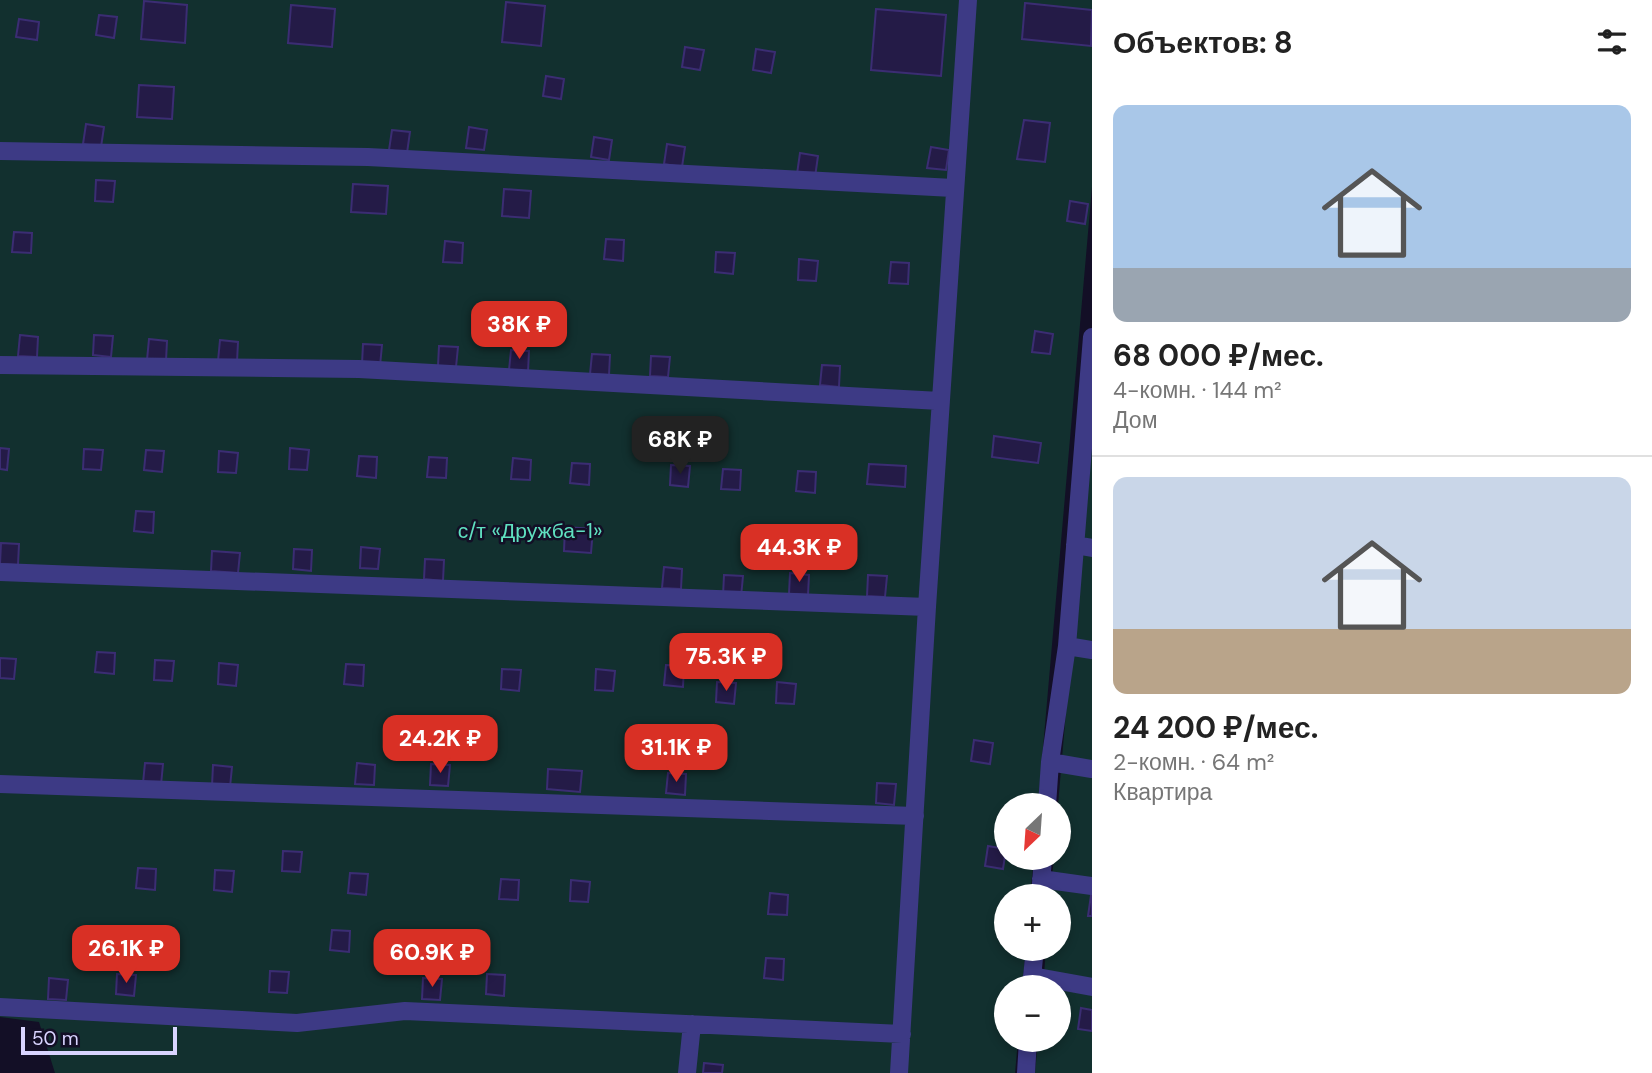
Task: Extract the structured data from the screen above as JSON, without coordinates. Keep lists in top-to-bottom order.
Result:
{
  "parks": ["с/т «Дружба-1»"],
  "scale_bar": "50 m",
  "north": "bottom left",
  "page": {
    "heading": "Объектов: 8",
    "list": [
      {
        "name": "68 000 ₽/мес.",
        "note": "4-комн. · 144 m² · Дом"
      },
      {
        "name": "24 200 ₽/мес.",
        "note": "2-комн. · 64 m² · Квартира"
      }
    ],
    "price": [
      "38K ₽",
      "68K ₽",
      "44.3K ₽",
      "75.3K ₽",
      "24.2K ₽",
      "31.1K ₽",
      "26.1K ₽",
      "60.9K ₽"
    ],
    "map_buttons": ["+", "−"],
    "scale": "50 m"
  }
}
